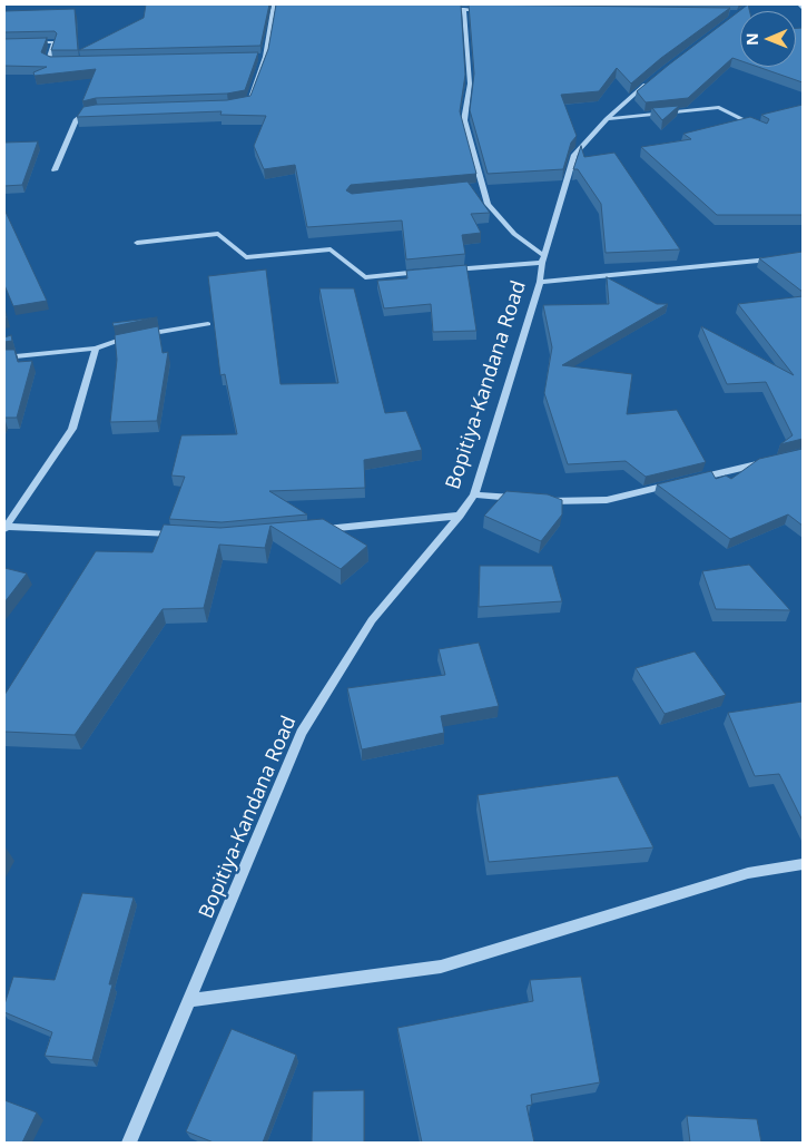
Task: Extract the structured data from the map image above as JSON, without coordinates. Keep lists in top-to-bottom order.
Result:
{
  "streets": {
    "street": ["Bopitiya-Kandana Road"]
  },
  "north": "left"
}
